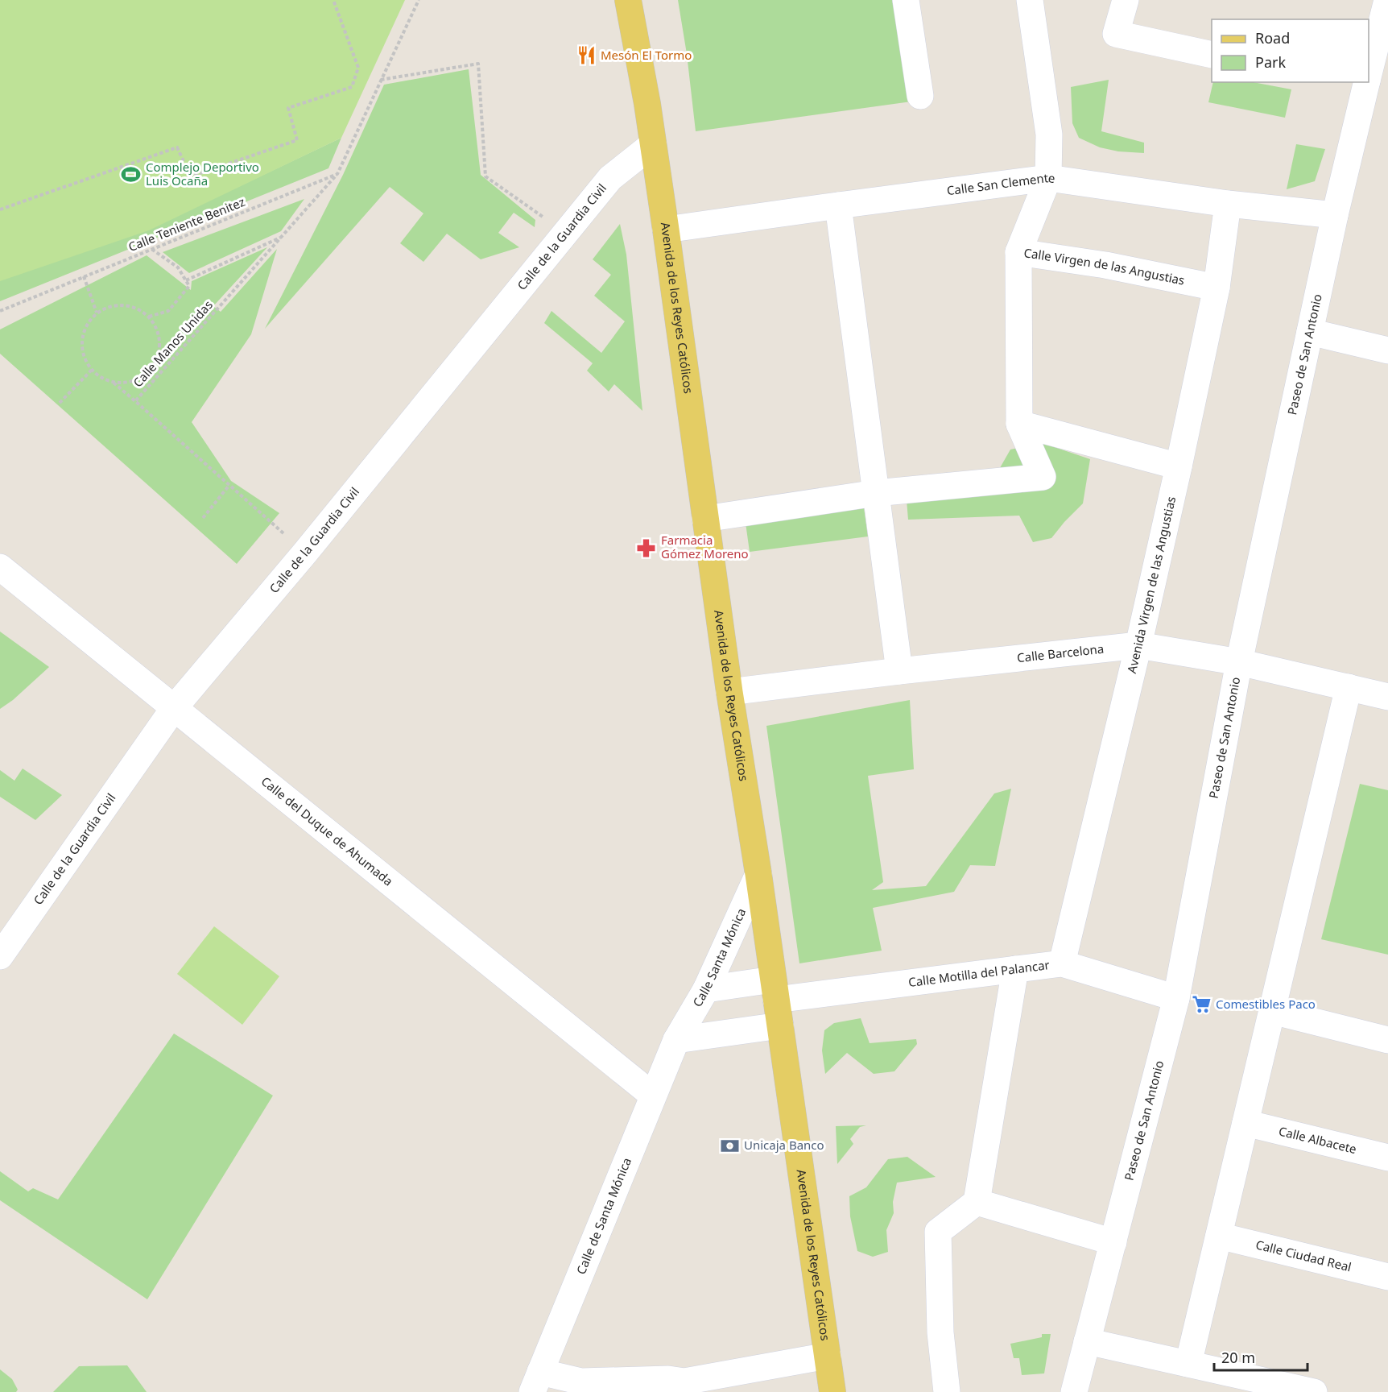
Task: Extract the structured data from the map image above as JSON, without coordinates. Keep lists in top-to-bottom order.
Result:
{
  "streets": {
    "main road": ["Avenida de los Reyes Católicos"],
    "street": [
      "Calle San Clemente",
      "Calle de la Guardia Civil",
      "Calle Virgen de las Angustias",
      "Paseo de San Antonio",
      "Avenida Virgen de las Angustias",
      "Calle Barcelona",
      "Calle del Duque de Ahumada",
      "Calle Santa Mónica",
      "Calle Motilla del Palancar",
      "Calle Albacete",
      "Calle de Santa Mónica",
      "Calle Ciudad Real"
    ],
    "path": ["Calle Teniente Benitez", "Calle Manos Unidas"]
  },
  "crossings": [
    ["Calle San Clemente", "Calle Virgen de las Angustias"],
    ["Calle San Clemente", "Avenida de los Reyes Católicos"],
    ["Calle San Clemente", "Paseo de San Antonio"],
    ["Calle San Clemente", "Avenida Virgen de las Angustias"],
    ["Calle Teniente Benitez", "Calle Manos Unidas"],
    ["Calle de la Guardia Civil", "Avenida de los Reyes Católicos"],
    ["Calle de la Guardia Civil", "Calle Manos Unidas"],
    ["Calle de la Guardia Civil", "Calle del Duque de Ahumada"],
    ["Calle Virgen de las Angustias", "Avenida Virgen de las Angustias"],
    ["Avenida de los Reyes Católicos", "Calle Barcelona"],
    ["Avenida de los Reyes Católicos", "Calle Santa Mónica"],
    ["Avenida de los Reyes Católicos", "Calle Motilla del Palancar"],
    ["Paseo de San Antonio", "Calle Barcelona"],
    ["Paseo de San Antonio", "Calle Motilla del Palancar"],
    ["Avenida Virgen de las Angustias", "Calle Barcelona"],
    ["Avenida Virgen de las Angustias", "Calle Motilla del Palancar"],
    ["Calle del Duque de Ahumada", "Calle de Santa Mónica"],
    ["Calle Santa Mónica", "Calle Motilla del Palancar"],
    ["Calle Santa Mónica", "Calle de Santa Mónica"]
  ],
  "places": {
    "restaurant": ["Mesón El Tormo"],
    "sports": ["Complejo Deportivo Luis Ocaña"],
    "pharmacy": ["Farmacia Gómez Moreno"],
    "supermarket": ["Comestibles Paco"],
    "bank": ["Unicaja Banco"]
  },
  "legend": ["Road", "Park"],
  "scale_bar": "20 m"
}
